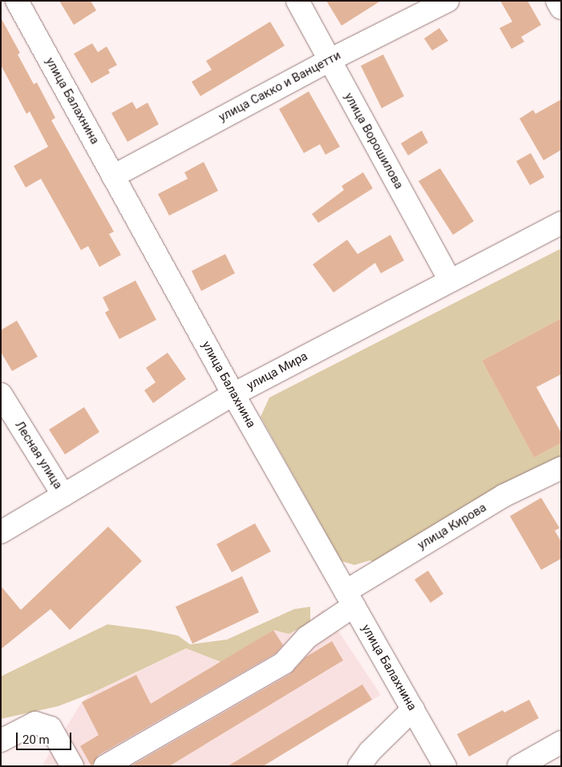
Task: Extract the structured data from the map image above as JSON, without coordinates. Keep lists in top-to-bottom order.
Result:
{
  "streets": {
    "street": [
      "улица Сакко и Ванцетти",
      "улица Балахнина",
      "улица Ворошилова",
      "улица Мира",
      "Лесная улица",
      "улица Кирова"
    ]
  },
  "crossings": [
    ["улица Сакко и Ванцетти", "улица Балахнина"],
    ["улица Сакко и Ванцетти", "улица Ворошилова"],
    ["улица Балахнина", "улица Мира"],
    ["улица Балахнина", "улица Кирова"],
    ["улица Ворошилова", "улица Мира"],
    ["улица Мира", "Лесная улица"]
  ],
  "scale_bar": "20 m"
}
